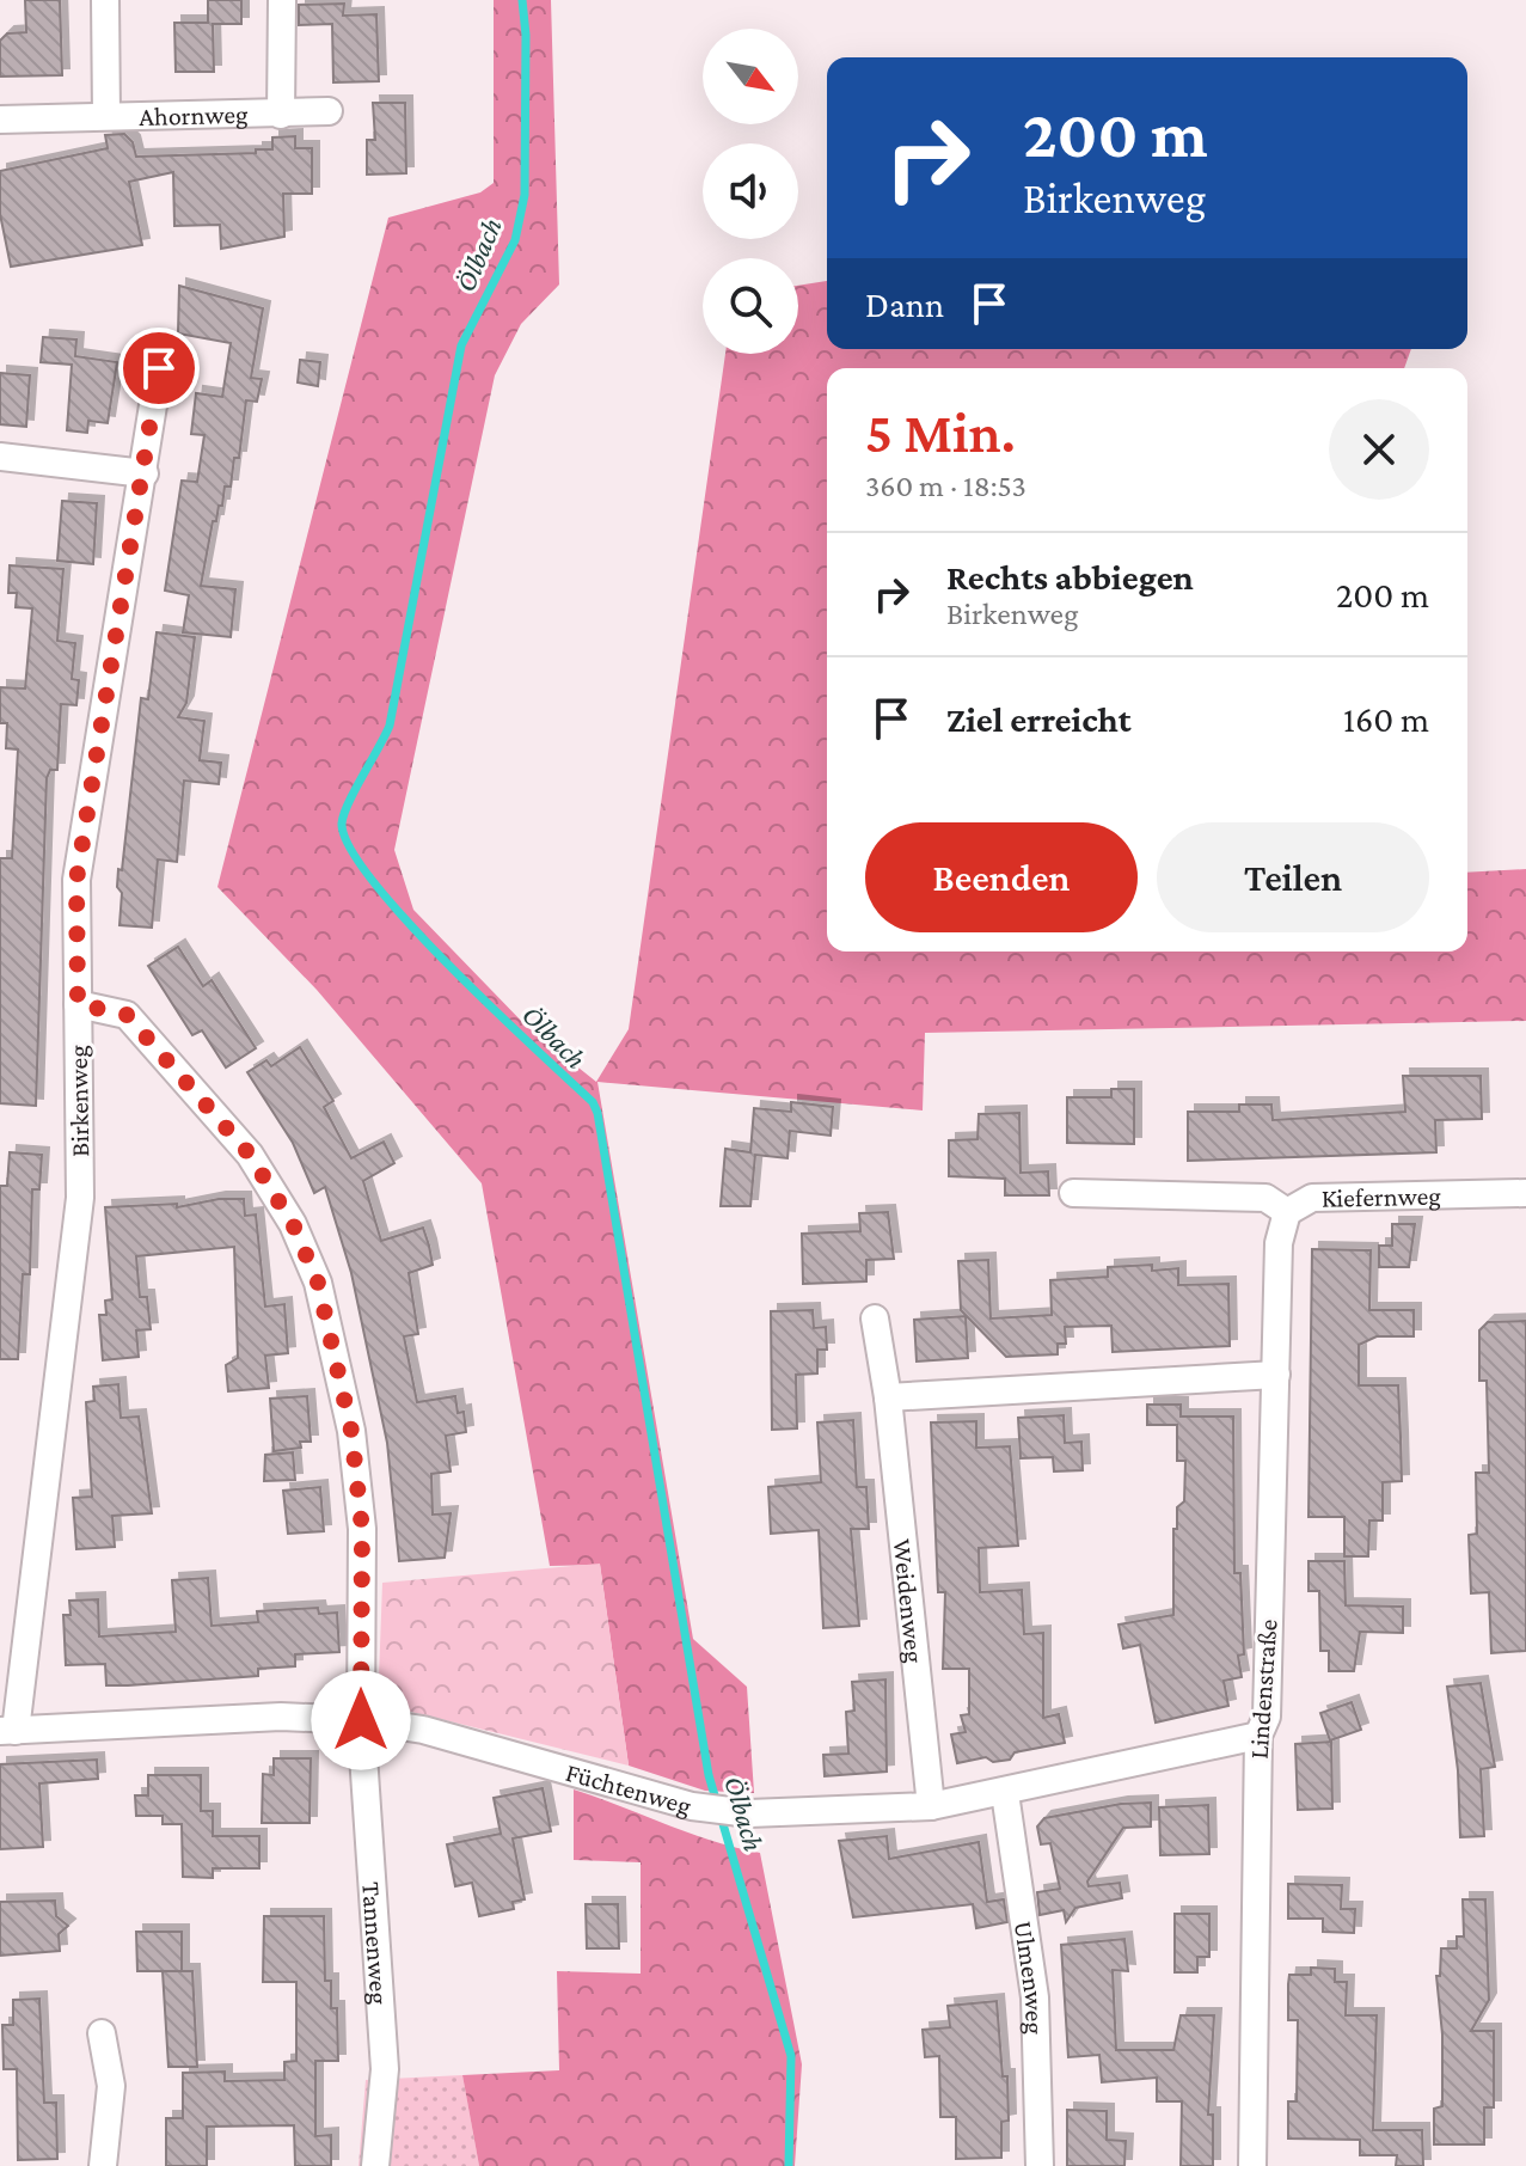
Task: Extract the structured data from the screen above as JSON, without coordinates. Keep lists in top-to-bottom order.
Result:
{
  "streets": {
    "street": [
      "Ahornweg",
      "Birkenweg",
      "Kiefernweg",
      "Weidenweg",
      "Lindenstraße",
      "Füchtenweg",
      "Tannenweg",
      "Ulmenweg"
    ]
  },
  "crossings": [
    ["Birkenweg", "Füchtenweg"],
    ["Birkenweg", "Tannenweg"],
    ["Kiefernweg", "Lindenstraße"],
    ["Weidenweg", "Füchtenweg"],
    ["Lindenstraße", "Füchtenweg"],
    ["Füchtenweg", "Tannenweg"],
    ["Füchtenweg", "Ulmenweg"]
  ],
  "water": ["Ölbach"],
  "north": "bottom right",
  "page": {
    "turn": ["200 m", "Birkenweg"],
    "then": "Dann",
    "heading": ["5 Min.", "360 m · 18:53"],
    "list": [
      {
        "name": "Rechts abbiegen",
        "note": "Birkenweg",
        "value": "200 m"
      },
      {
        "name": "Ziel erreicht",
        "value": "160 m"
      }
    ],
    "buttons": ["Beenden", "Teilen"]
  }
}
